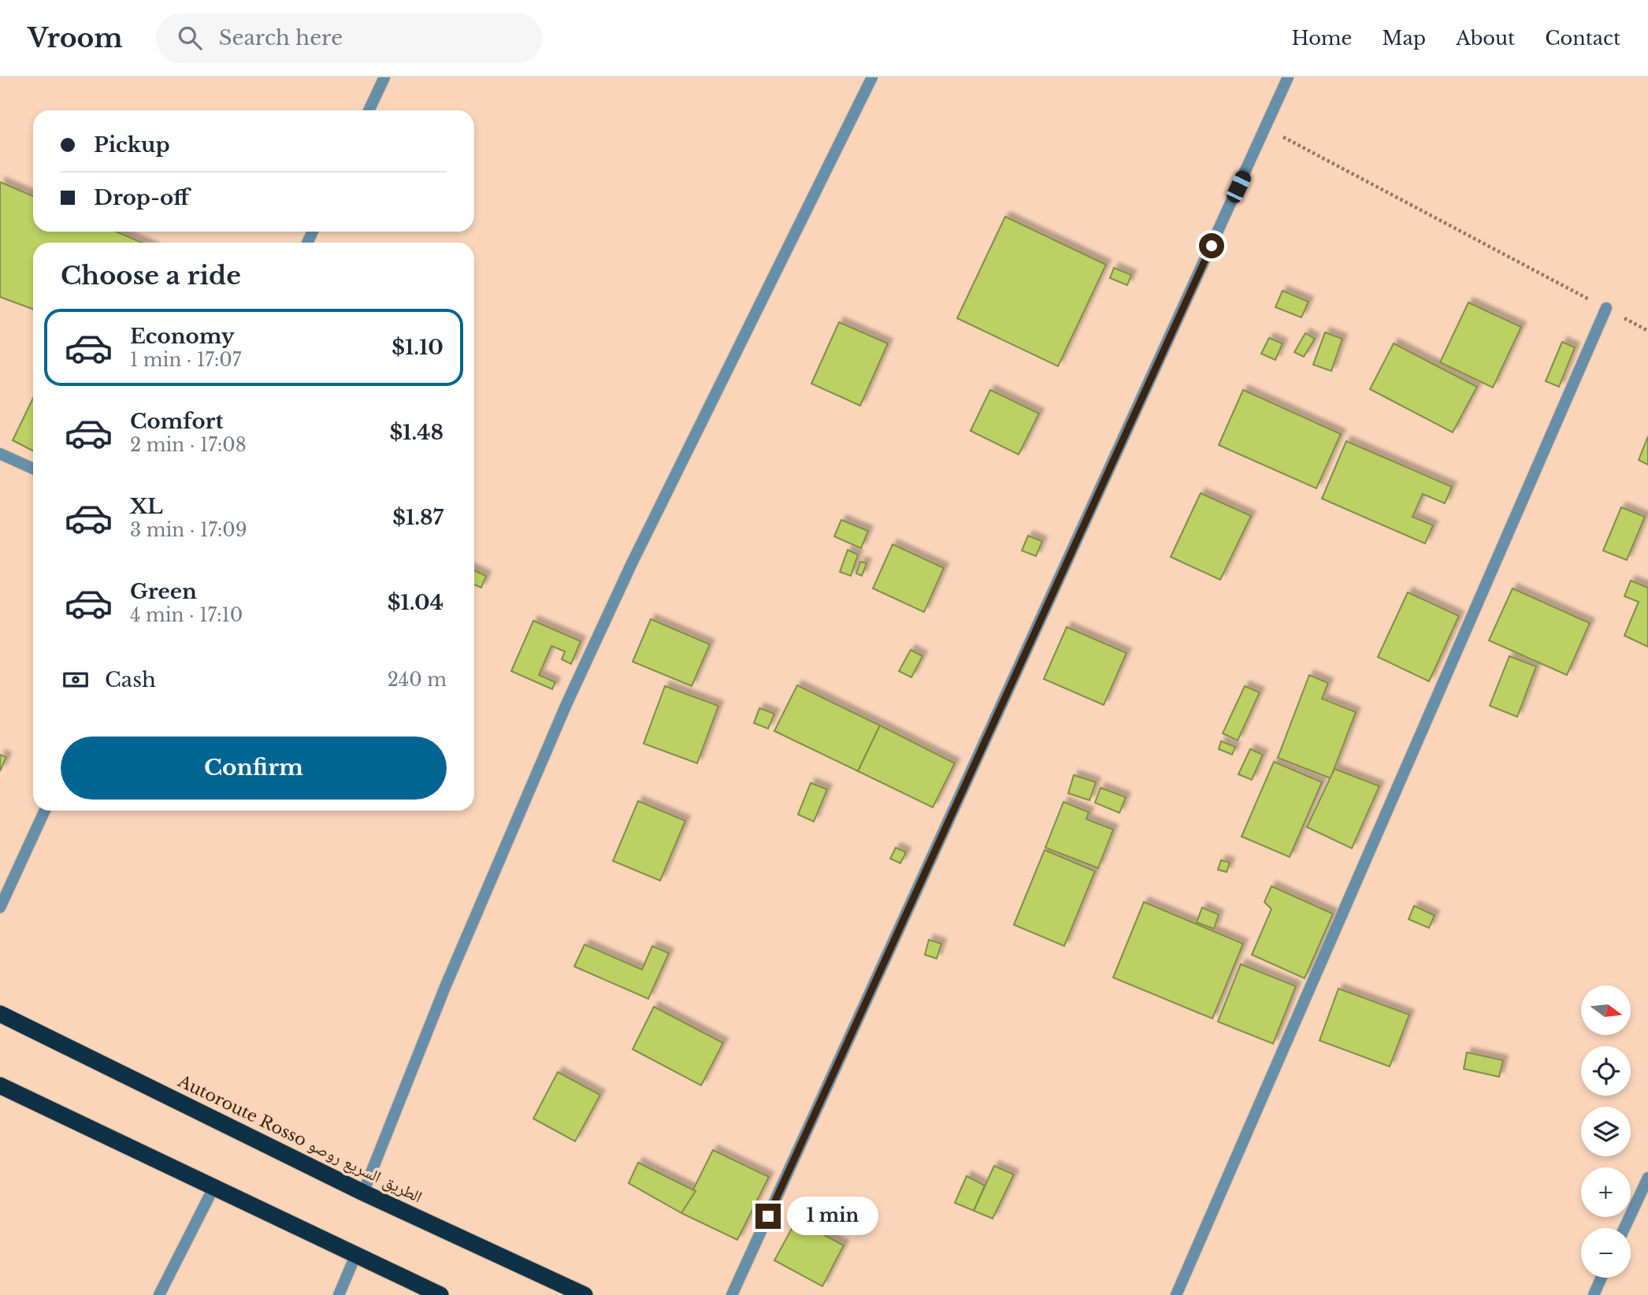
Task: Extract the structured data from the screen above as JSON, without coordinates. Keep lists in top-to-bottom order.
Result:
{
  "streets": {
    "highway": ["Autoroute Rosso الطريق السريع روصو"]
  },
  "north": "right",
  "page": {
    "header": "Vroom",
    "search": "Search here",
    "nav": [
      "Home",
      "Map",
      "About",
      "Contact"
    ],
    "banner": ["Pickup", "Drop-off"],
    "heading": "Choose a ride",
    "list": [
      {
        "name": "Economy",
        "note": "1 min · 17:07",
        "value": "$1.10"
      },
      {
        "name": "Comfort",
        "note": "2 min · 17:08",
        "value": "$1.48"
      },
      {
        "name": "XL",
        "note": "3 min · 17:09",
        "value": "$1.87"
      },
      {
        "name": "Green",
        "note": "4 min · 17:10",
        "value": "$1.04"
      }
    ],
    "pay": ["Cash", "240 m"],
    "buttons": "Confirm",
    "map_buttons": ["+", "−"],
    "bubble": "1 min"
  }
}
